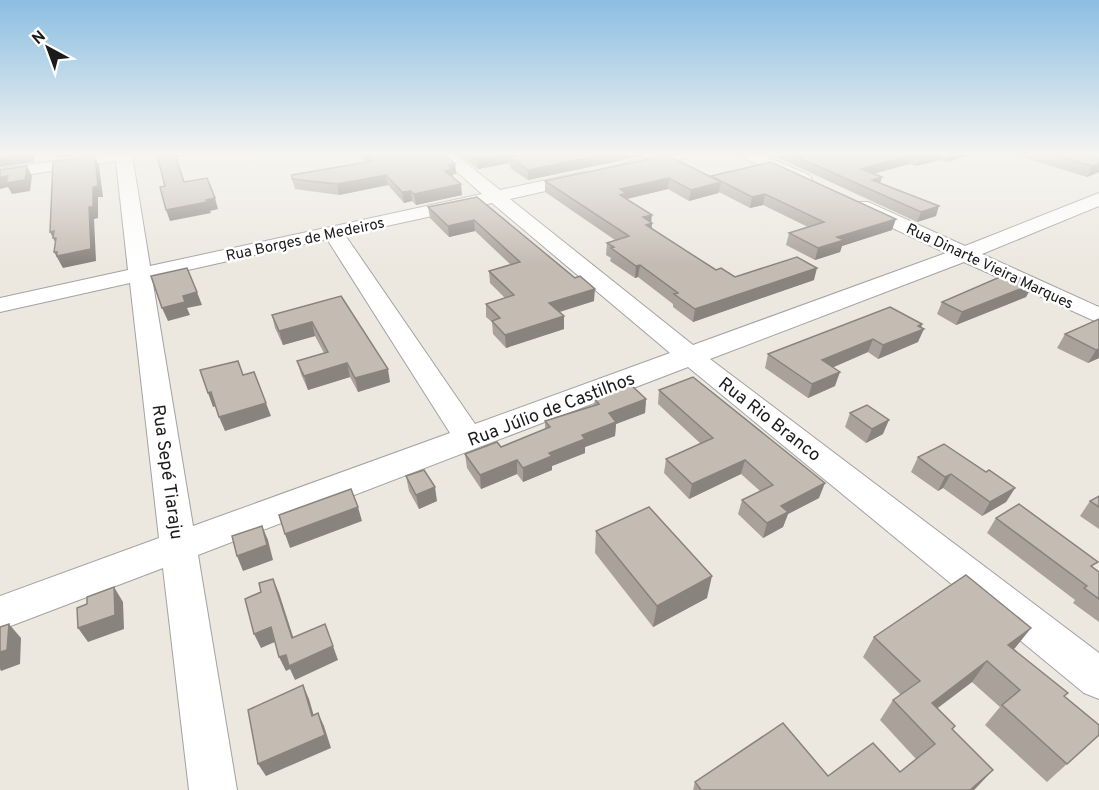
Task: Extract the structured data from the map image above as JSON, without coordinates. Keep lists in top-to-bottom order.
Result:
{
  "streets": {
    "street": [
      "Rua Borges de Medeiros",
      "Rua Dinarte Vieira Marques",
      "Rua Júlio de Castilhos",
      "Rua Rio Branco",
      "Rua Sepé Tiaraju"
    ]
  },
  "crossings": [
    ["Rua Borges de Medeiros", "Rua Rio Branco"],
    ["Rua Borges de Medeiros", "Rua Sepé Tiaraju"],
    ["Rua Dinarte Vieira Marques", "Rua Júlio de Castilhos"],
    ["Rua Júlio de Castilhos", "Rua Rio Branco"],
    ["Rua Júlio de Castilhos", "Rua Sepé Tiaraju"]
  ],
  "north": "top left"
}
